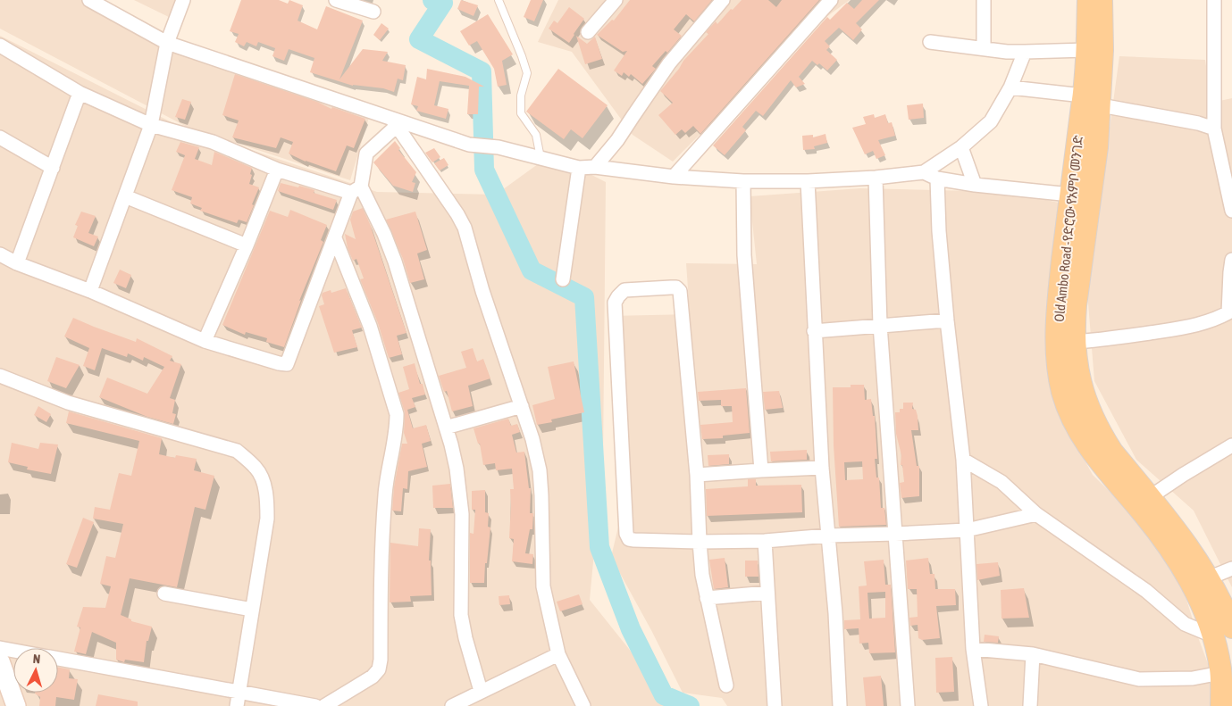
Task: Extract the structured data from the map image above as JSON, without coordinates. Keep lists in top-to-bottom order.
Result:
{
  "streets": {
    "main road": ["Old Ambo Road -የድሮው የአምቦ መንገድ"]
  },
  "north": "top"
}
